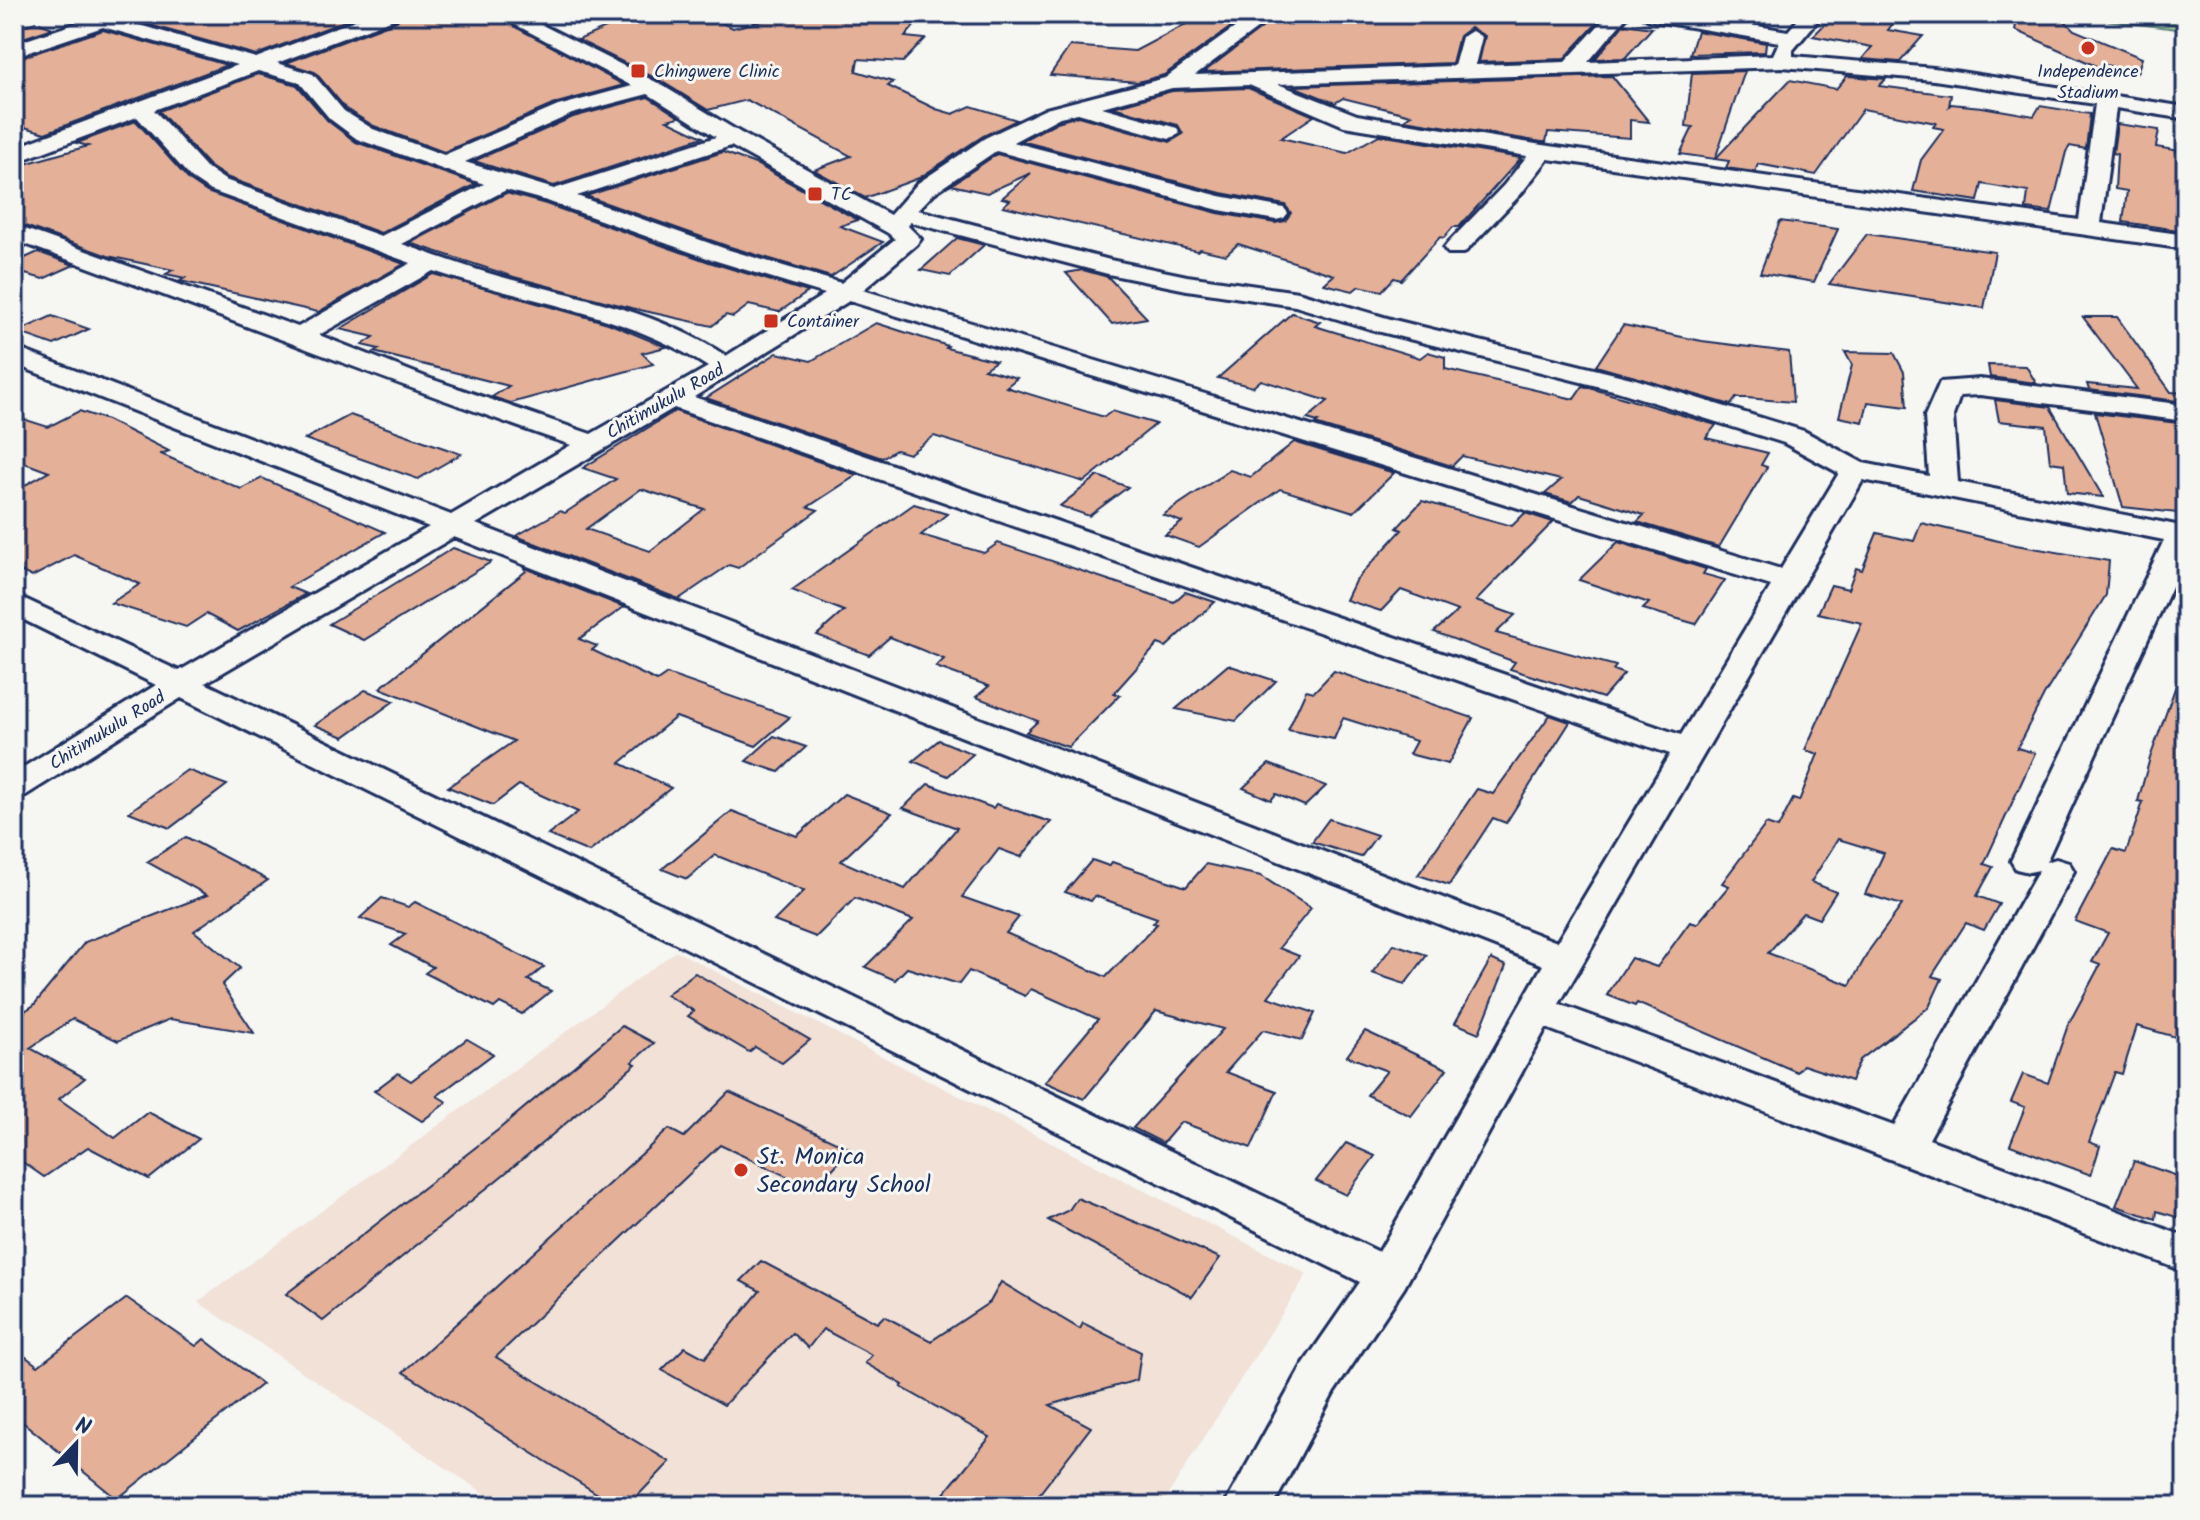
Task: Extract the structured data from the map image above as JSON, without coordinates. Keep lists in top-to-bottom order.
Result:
{
  "streets": {
    "street": ["Chitimukulu Road"]
  },
  "places": {
    "other": ["Independence Stadium", "St. Monica Secondary School"],
    "transit": ["Chingwere Clinic", "TC", "Container"]
  },
  "north": "top"
}
